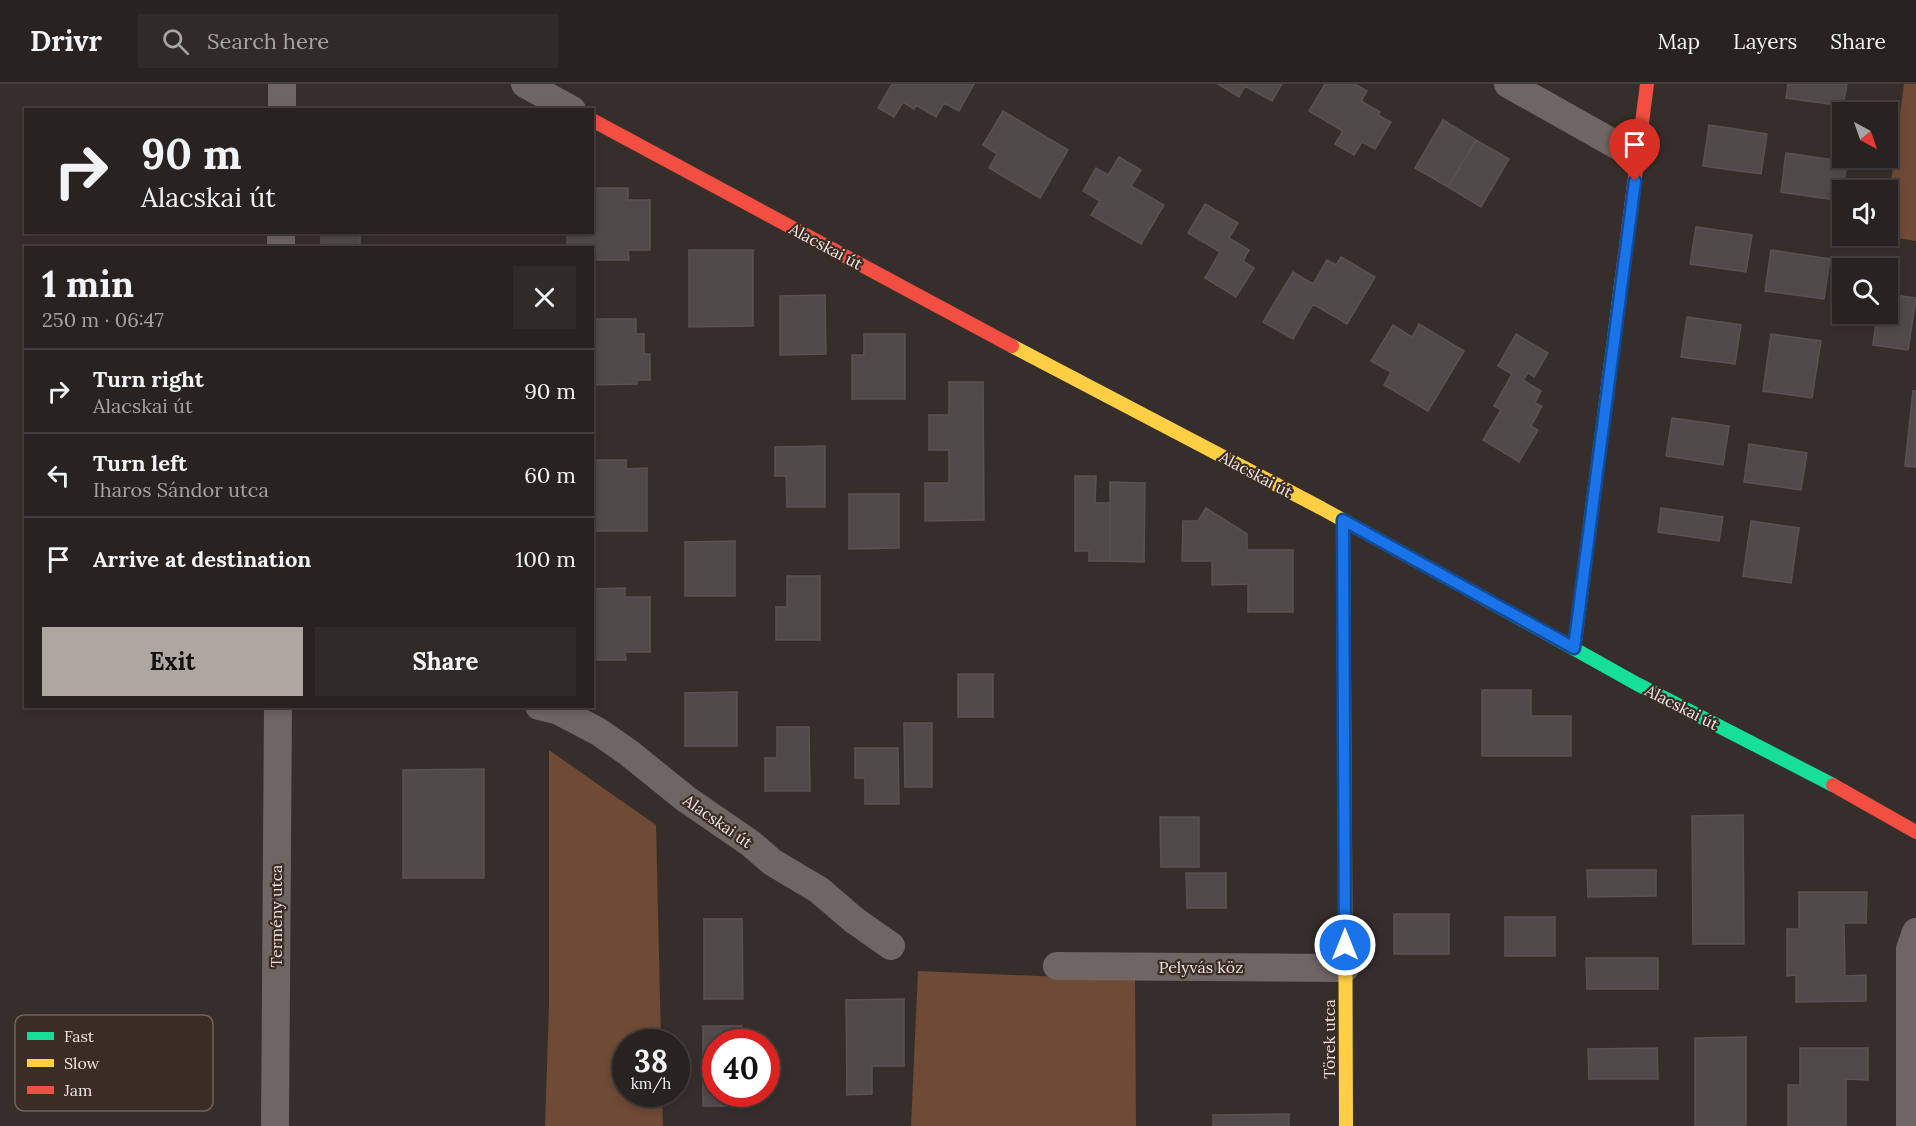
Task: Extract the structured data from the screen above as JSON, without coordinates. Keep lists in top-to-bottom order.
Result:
{
  "streets": {
    "street": [
      "Alacskai út",
      "Termény utca",
      "Pelyvás köz",
      "Törek utca"
    ]
  },
  "crossings": [
    ["Alacskai út", "Törek utca"],
    ["Pelyvás köz", "Törek utca"]
  ],
  "legend": ["Fast", "Slow", "Jam"],
  "north": "bottom right",
  "page": {
    "header": "Drivr",
    "search": "Search here",
    "nav": ["Map", "Layers", "Share"],
    "turn": ["90 m", "Alacskai út"],
    "heading": ["1 min", "250 m · 06:47"],
    "list": [
      {
        "name": "Turn right",
        "note": "Alacskai út",
        "value": "90 m"
      },
      {
        "name": "Turn left",
        "note": "Iharos Sándor utca",
        "value": "60 m"
      },
      {
        "name": "Arrive at destination",
        "value": "100 m"
      }
    ],
    "buttons": ["Exit", "Share"],
    "speed": "38 km/h",
    "limit": "40"
  }
}
